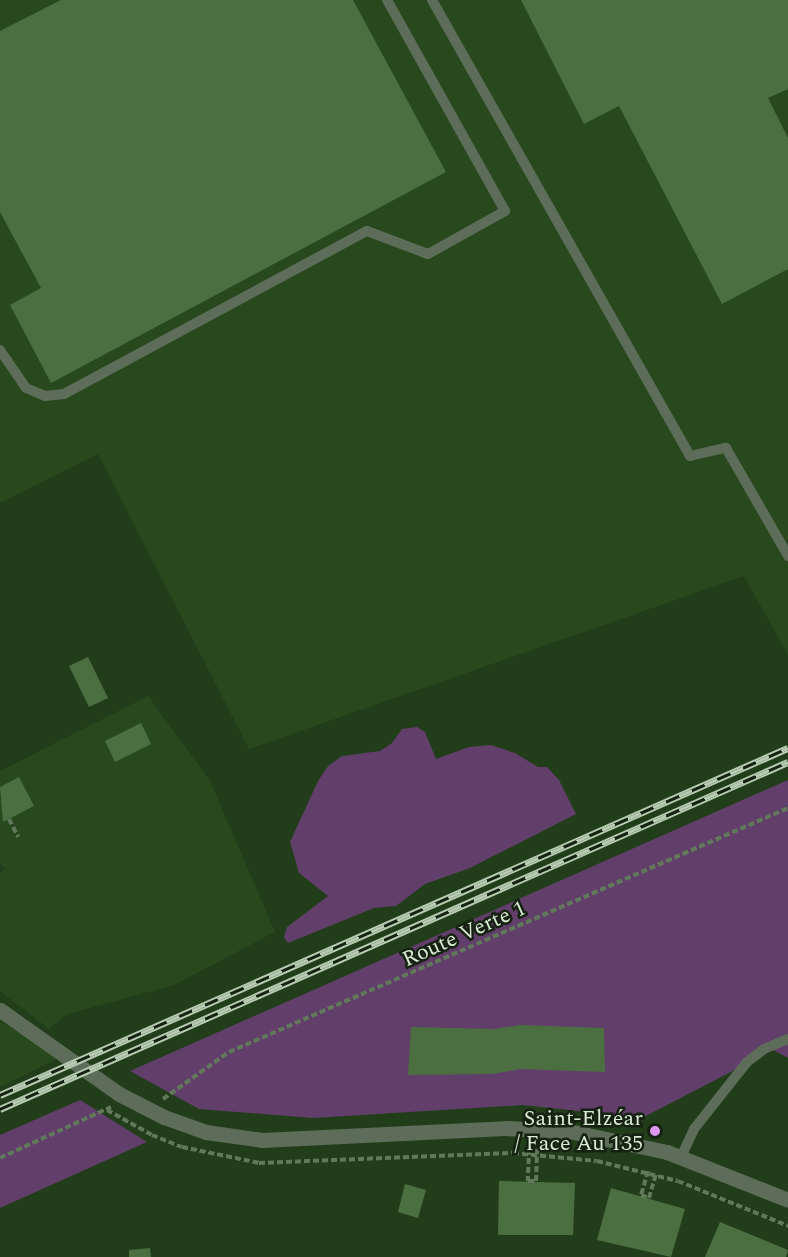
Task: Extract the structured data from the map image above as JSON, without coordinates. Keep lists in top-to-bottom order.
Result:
{
  "streets": {
    "path": ["Route Verte 1"]
  },
  "places": ["Saint-Elzéar / Face Au 135"]
}
